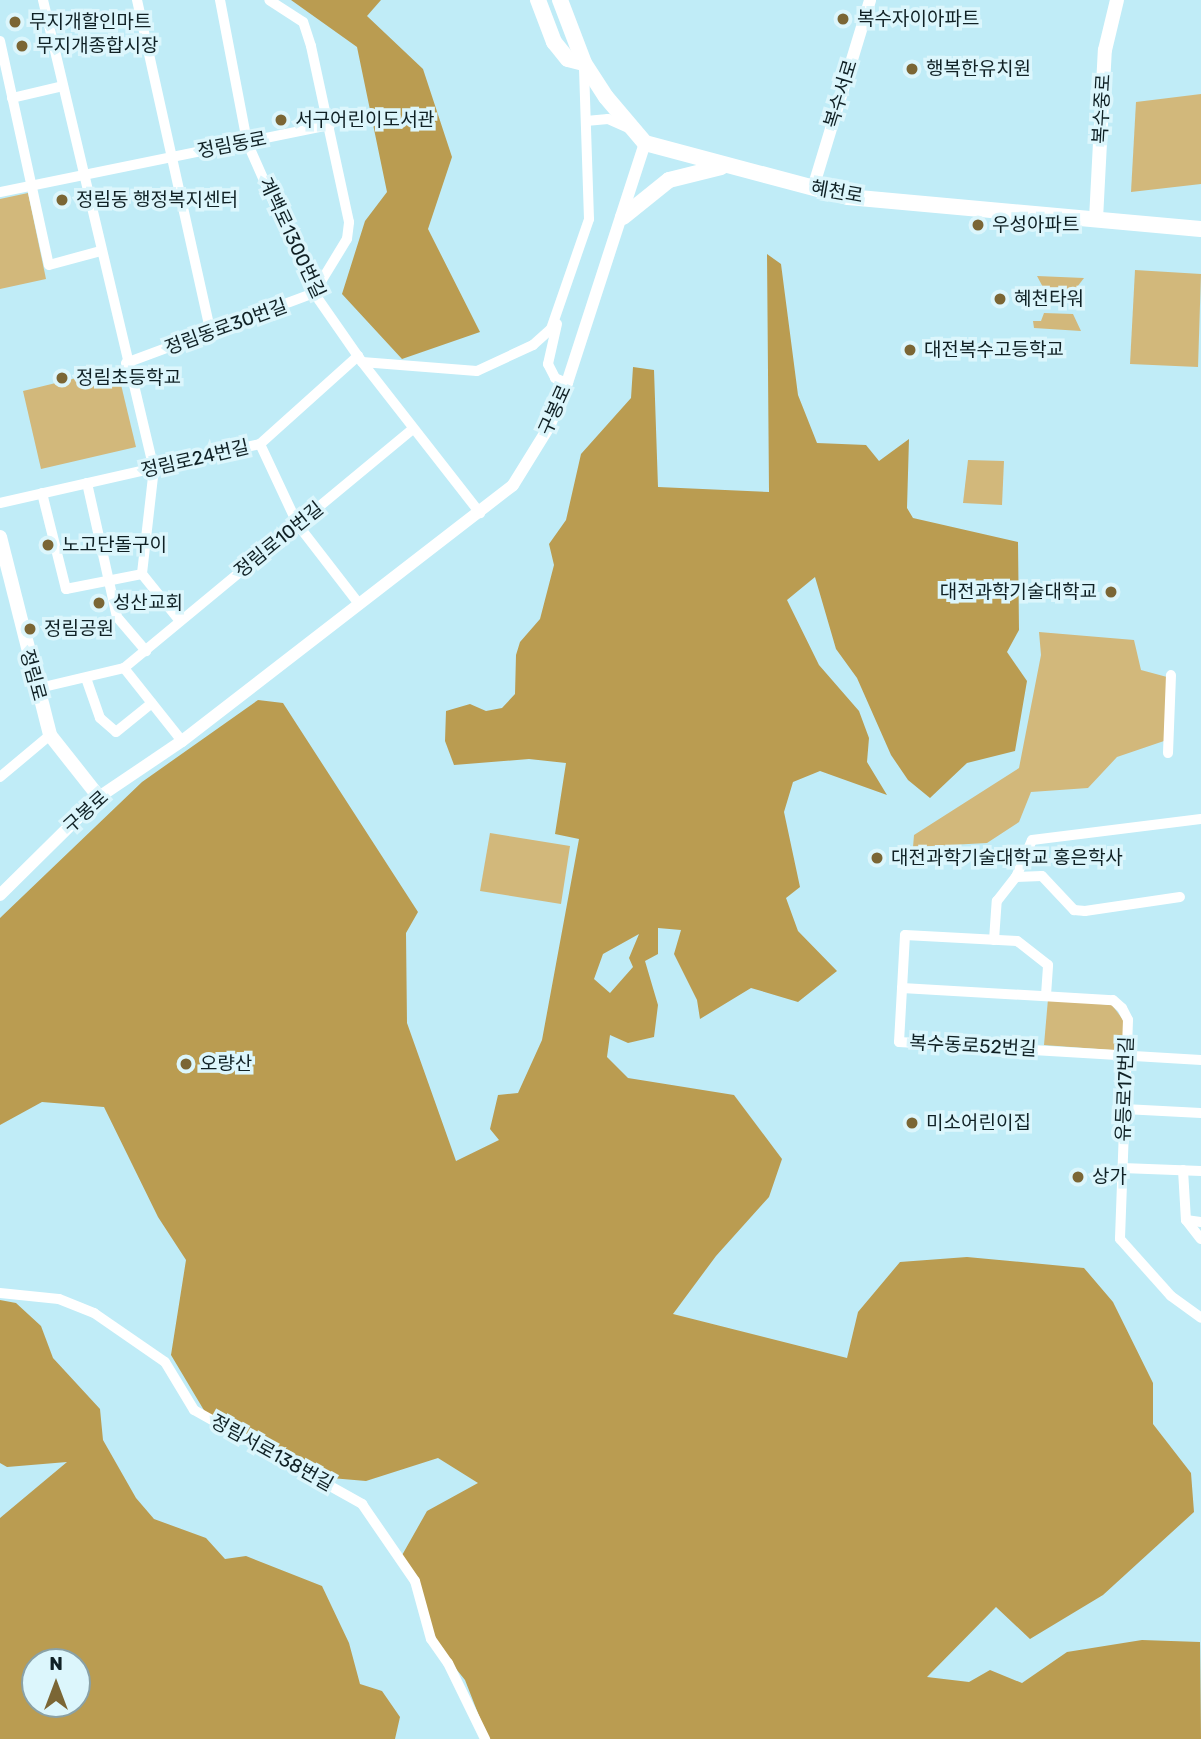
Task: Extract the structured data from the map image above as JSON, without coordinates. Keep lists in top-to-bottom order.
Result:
{
  "streets": {
    "main road": ["복수중로", "혜천로", "정림로"],
    "street": [
      "복수서로",
      "정림동로",
      "계백로1300번길",
      "정림동로30번길",
      "구봉로",
      "정림로24번길",
      "정림로10번길",
      "복수동로52번길",
      "유등로17번길",
      "정림서로138번길"
    ]
  },
  "crossings": [
    ["복수서로", "혜천로"],
    ["복수중로", "혜천로"],
    ["정림동로", "계백로1300번길"],
    ["혜천로", "구봉로"],
    ["계백로1300번길", "정림동로30번길"],
    ["계백로1300번길", "구봉로"],
    ["계백로1300번길", "정림로24번길"],
    ["계백로1300번길", "정림로10번길"],
    ["구봉로", "정림로"],
    ["정림로10번길", "정림로"],
    ["복수동로52번길", "유등로17번길"]
  ],
  "places": [
    "복수자이아파트",
    "무지개할인마트",
    "무지개종합시장",
    "행복한유치원",
    "서구어린이도서관",
    "정림동 행정복지센터",
    "우성아파트",
    "혜천타워",
    "대전복수고등학교",
    "정림초등학교",
    "노고단돌구이",
    "대전과학기술대학교",
    "성산교회",
    "정림공원",
    "대전과학기술대학교 홍은학사",
    "오량산",
    "미소어린이집",
    "상가"
  ],
  "north": "top"
}
